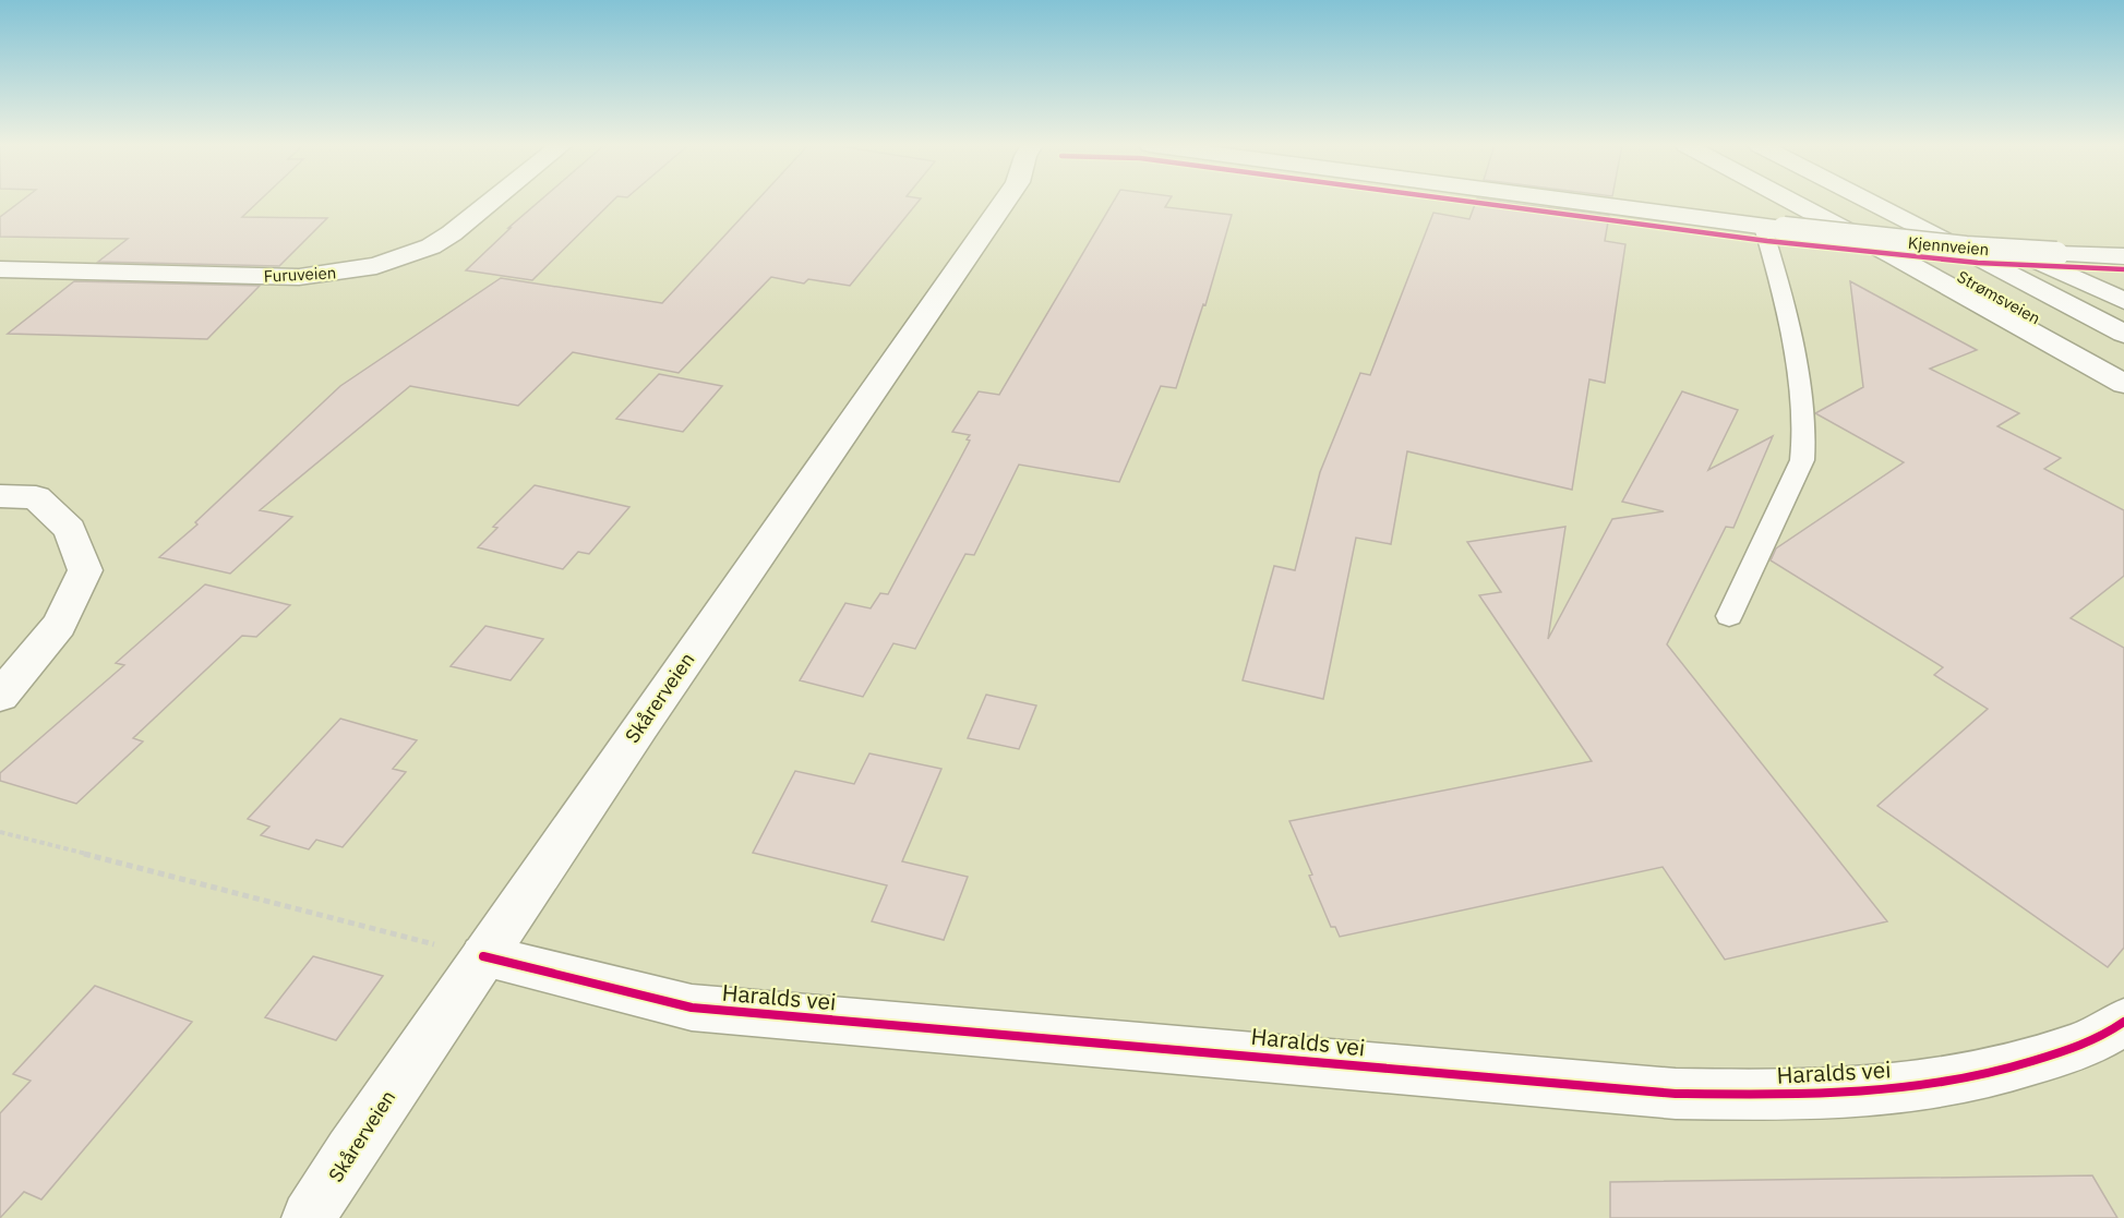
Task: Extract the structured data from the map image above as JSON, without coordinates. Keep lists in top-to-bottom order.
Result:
{
  "streets": {
    "main road": [
      "Kjennveien",
      "Furuveien",
      "Strømsveien",
      "Skårerveien",
      "Haralds vei"
    ]
  },
  "crossings": [
    ["Skårerveien", "Haralds vei"]
  ]
}
